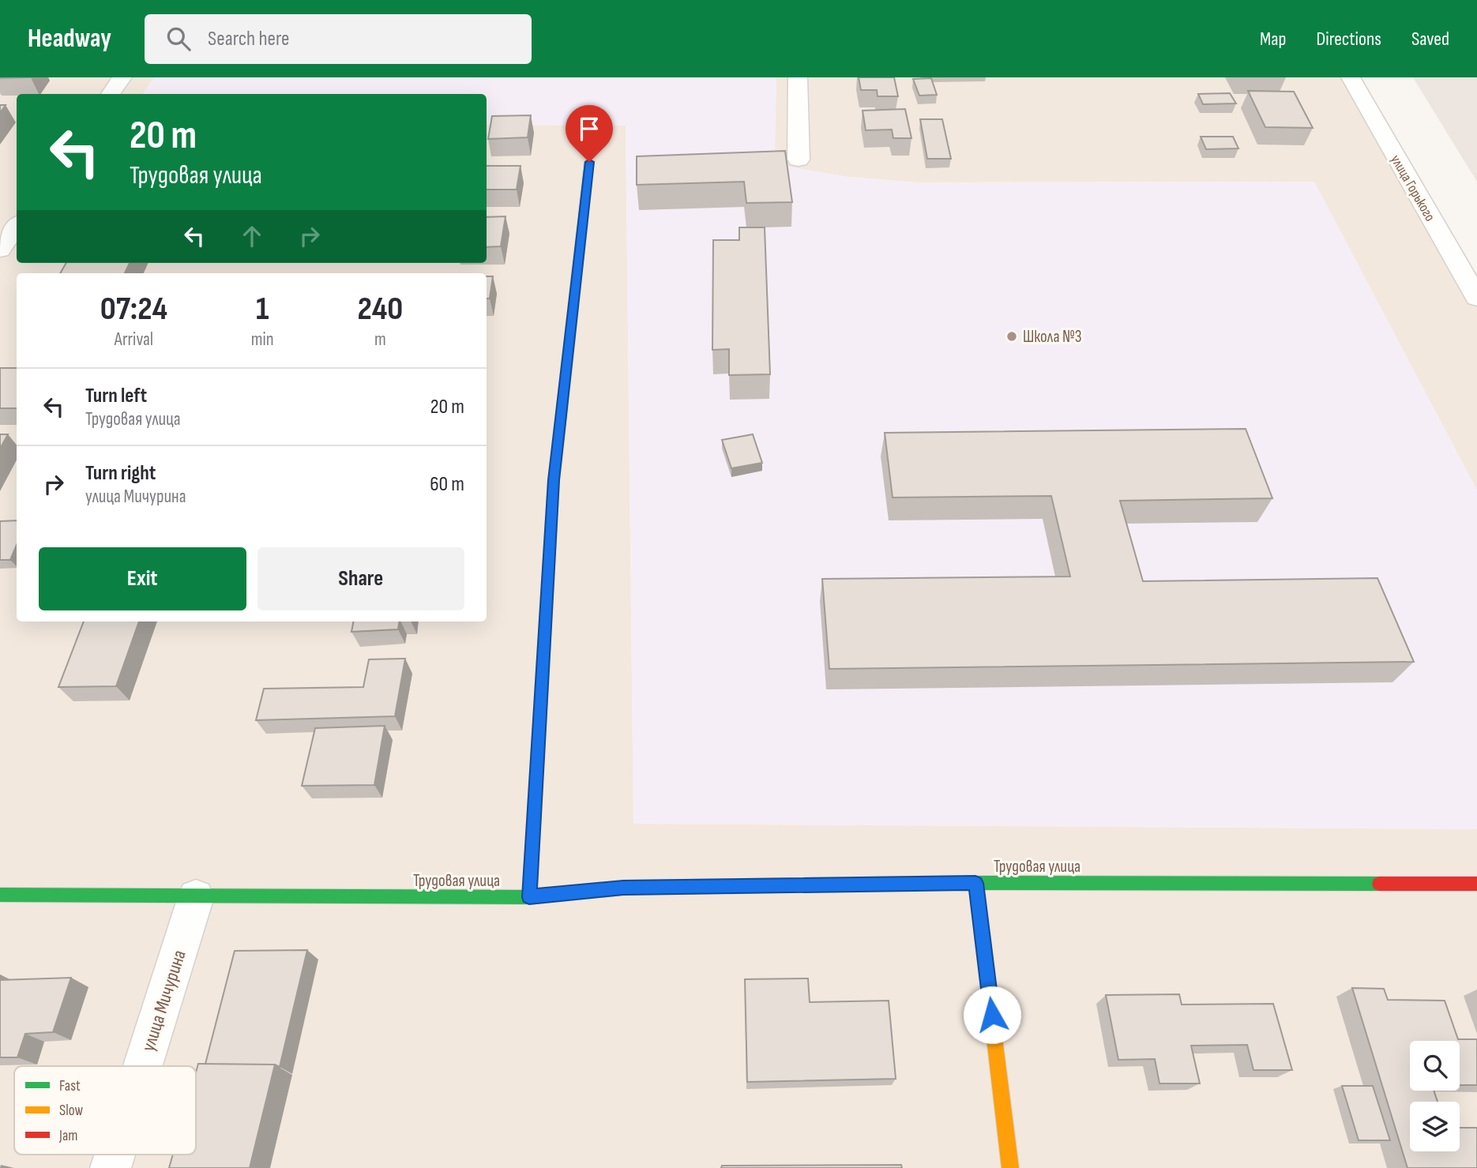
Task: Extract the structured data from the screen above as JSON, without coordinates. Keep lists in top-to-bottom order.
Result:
{
  "streets": {
    "street": ["улица Горького", "Трудовая улица", "улица Мичурина"]
  },
  "crossings": [
    ["Трудовая улица", "улица Мичурина"]
  ],
  "places": ["Школа №3"],
  "legend": ["Fast", "Slow", "Jam"],
  "page": {
    "header": "Headway",
    "search": "Search here",
    "nav": ["Map", "Directions", "Saved"],
    "turn": ["20 m", "Трудовая улица"],
    "eta": [
      "07:24",
      "Arrival",
      "1",
      "min",
      "240",
      "m"
    ],
    "list": [
      {
        "name": "Turn left",
        "note": "Трудовая улица",
        "value": "20 m"
      },
      {
        "name": "Turn right",
        "note": "улица Мичурина",
        "value": "60 m"
      }
    ],
    "buttons": ["Exit", "Share"]
  }
}
